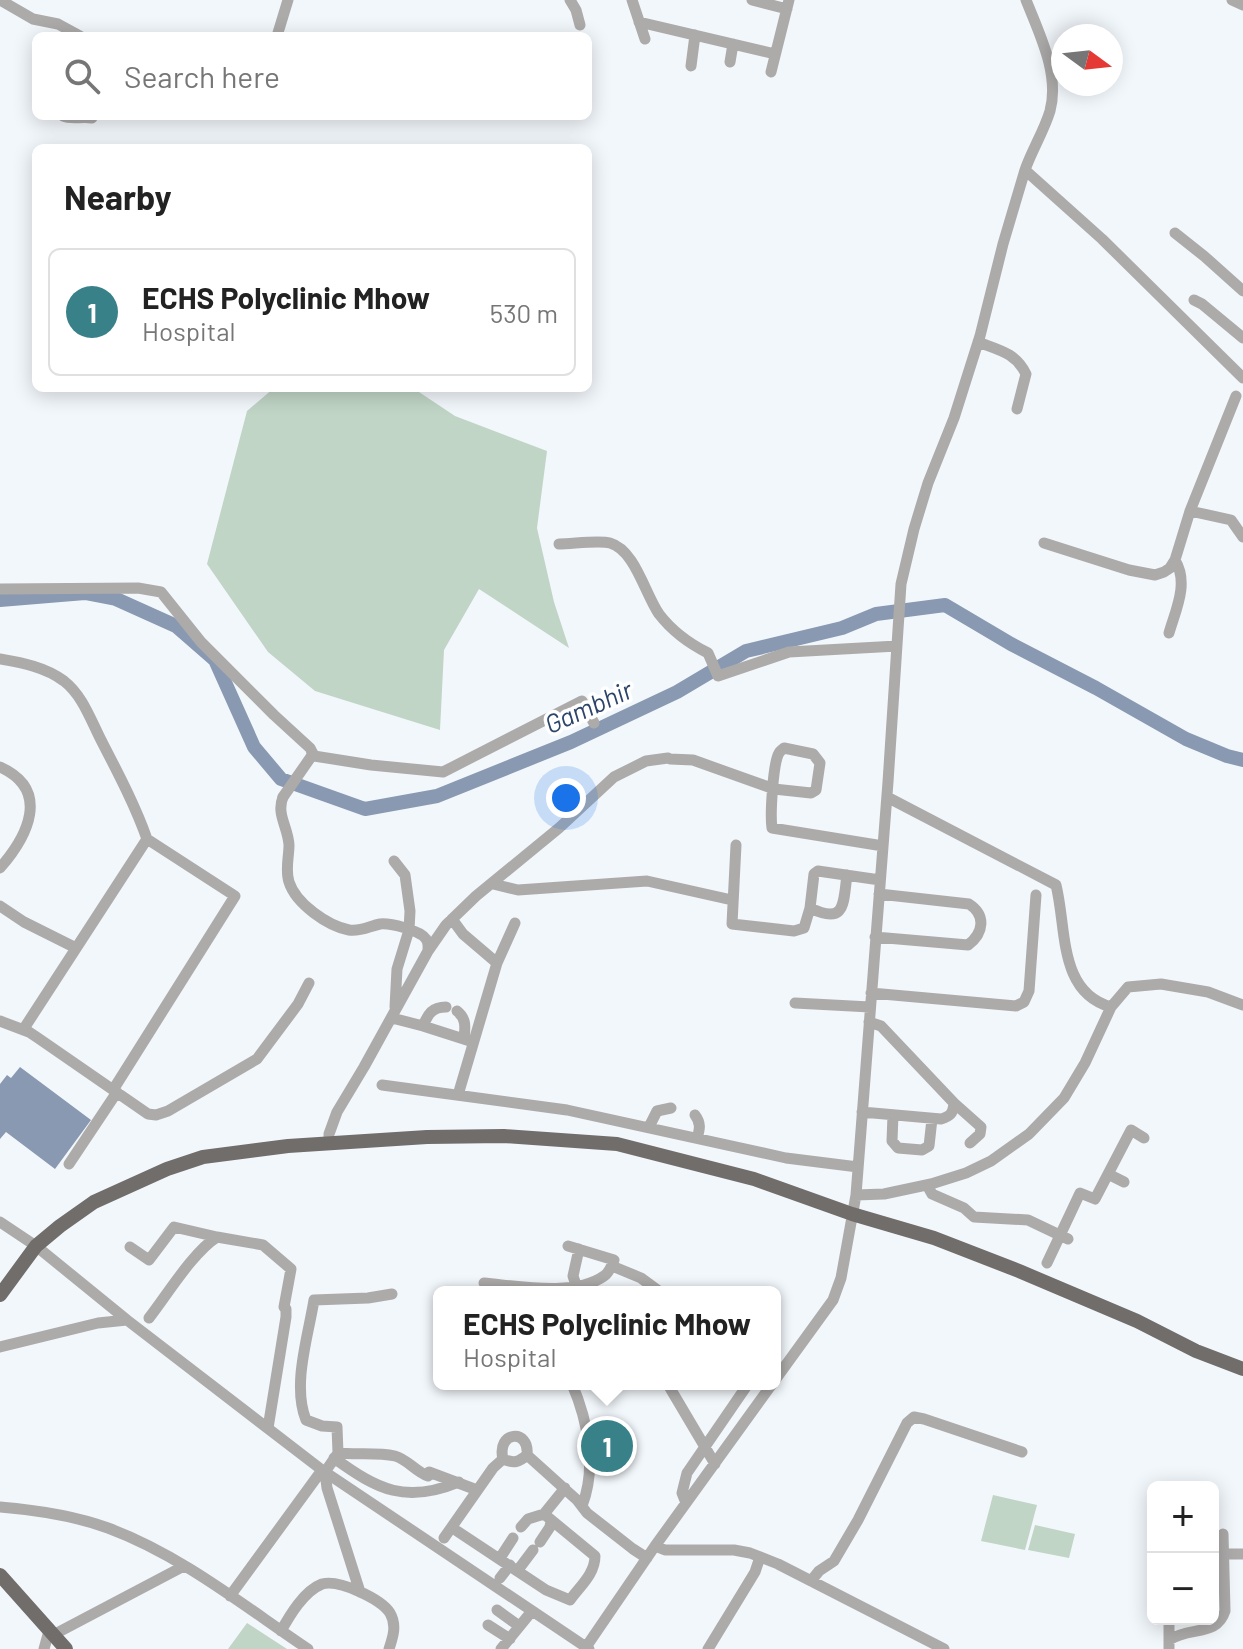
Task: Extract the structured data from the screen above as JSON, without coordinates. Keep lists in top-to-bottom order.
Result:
{
  "water": ["Gambhir"],
  "north": "right",
  "page": {
    "search": "Search here",
    "heading": "Nearby",
    "list": [
      {
        "mark": "1",
        "name": "ECHS Polyclinic Mhow",
        "note": "Hospital",
        "value": "530 m"
      }
    ],
    "popup": ["ECHS Polyclinic Mhow", "Hospital"],
    "pins": "1",
    "map_buttons": ["+", "−"]
  }
}
